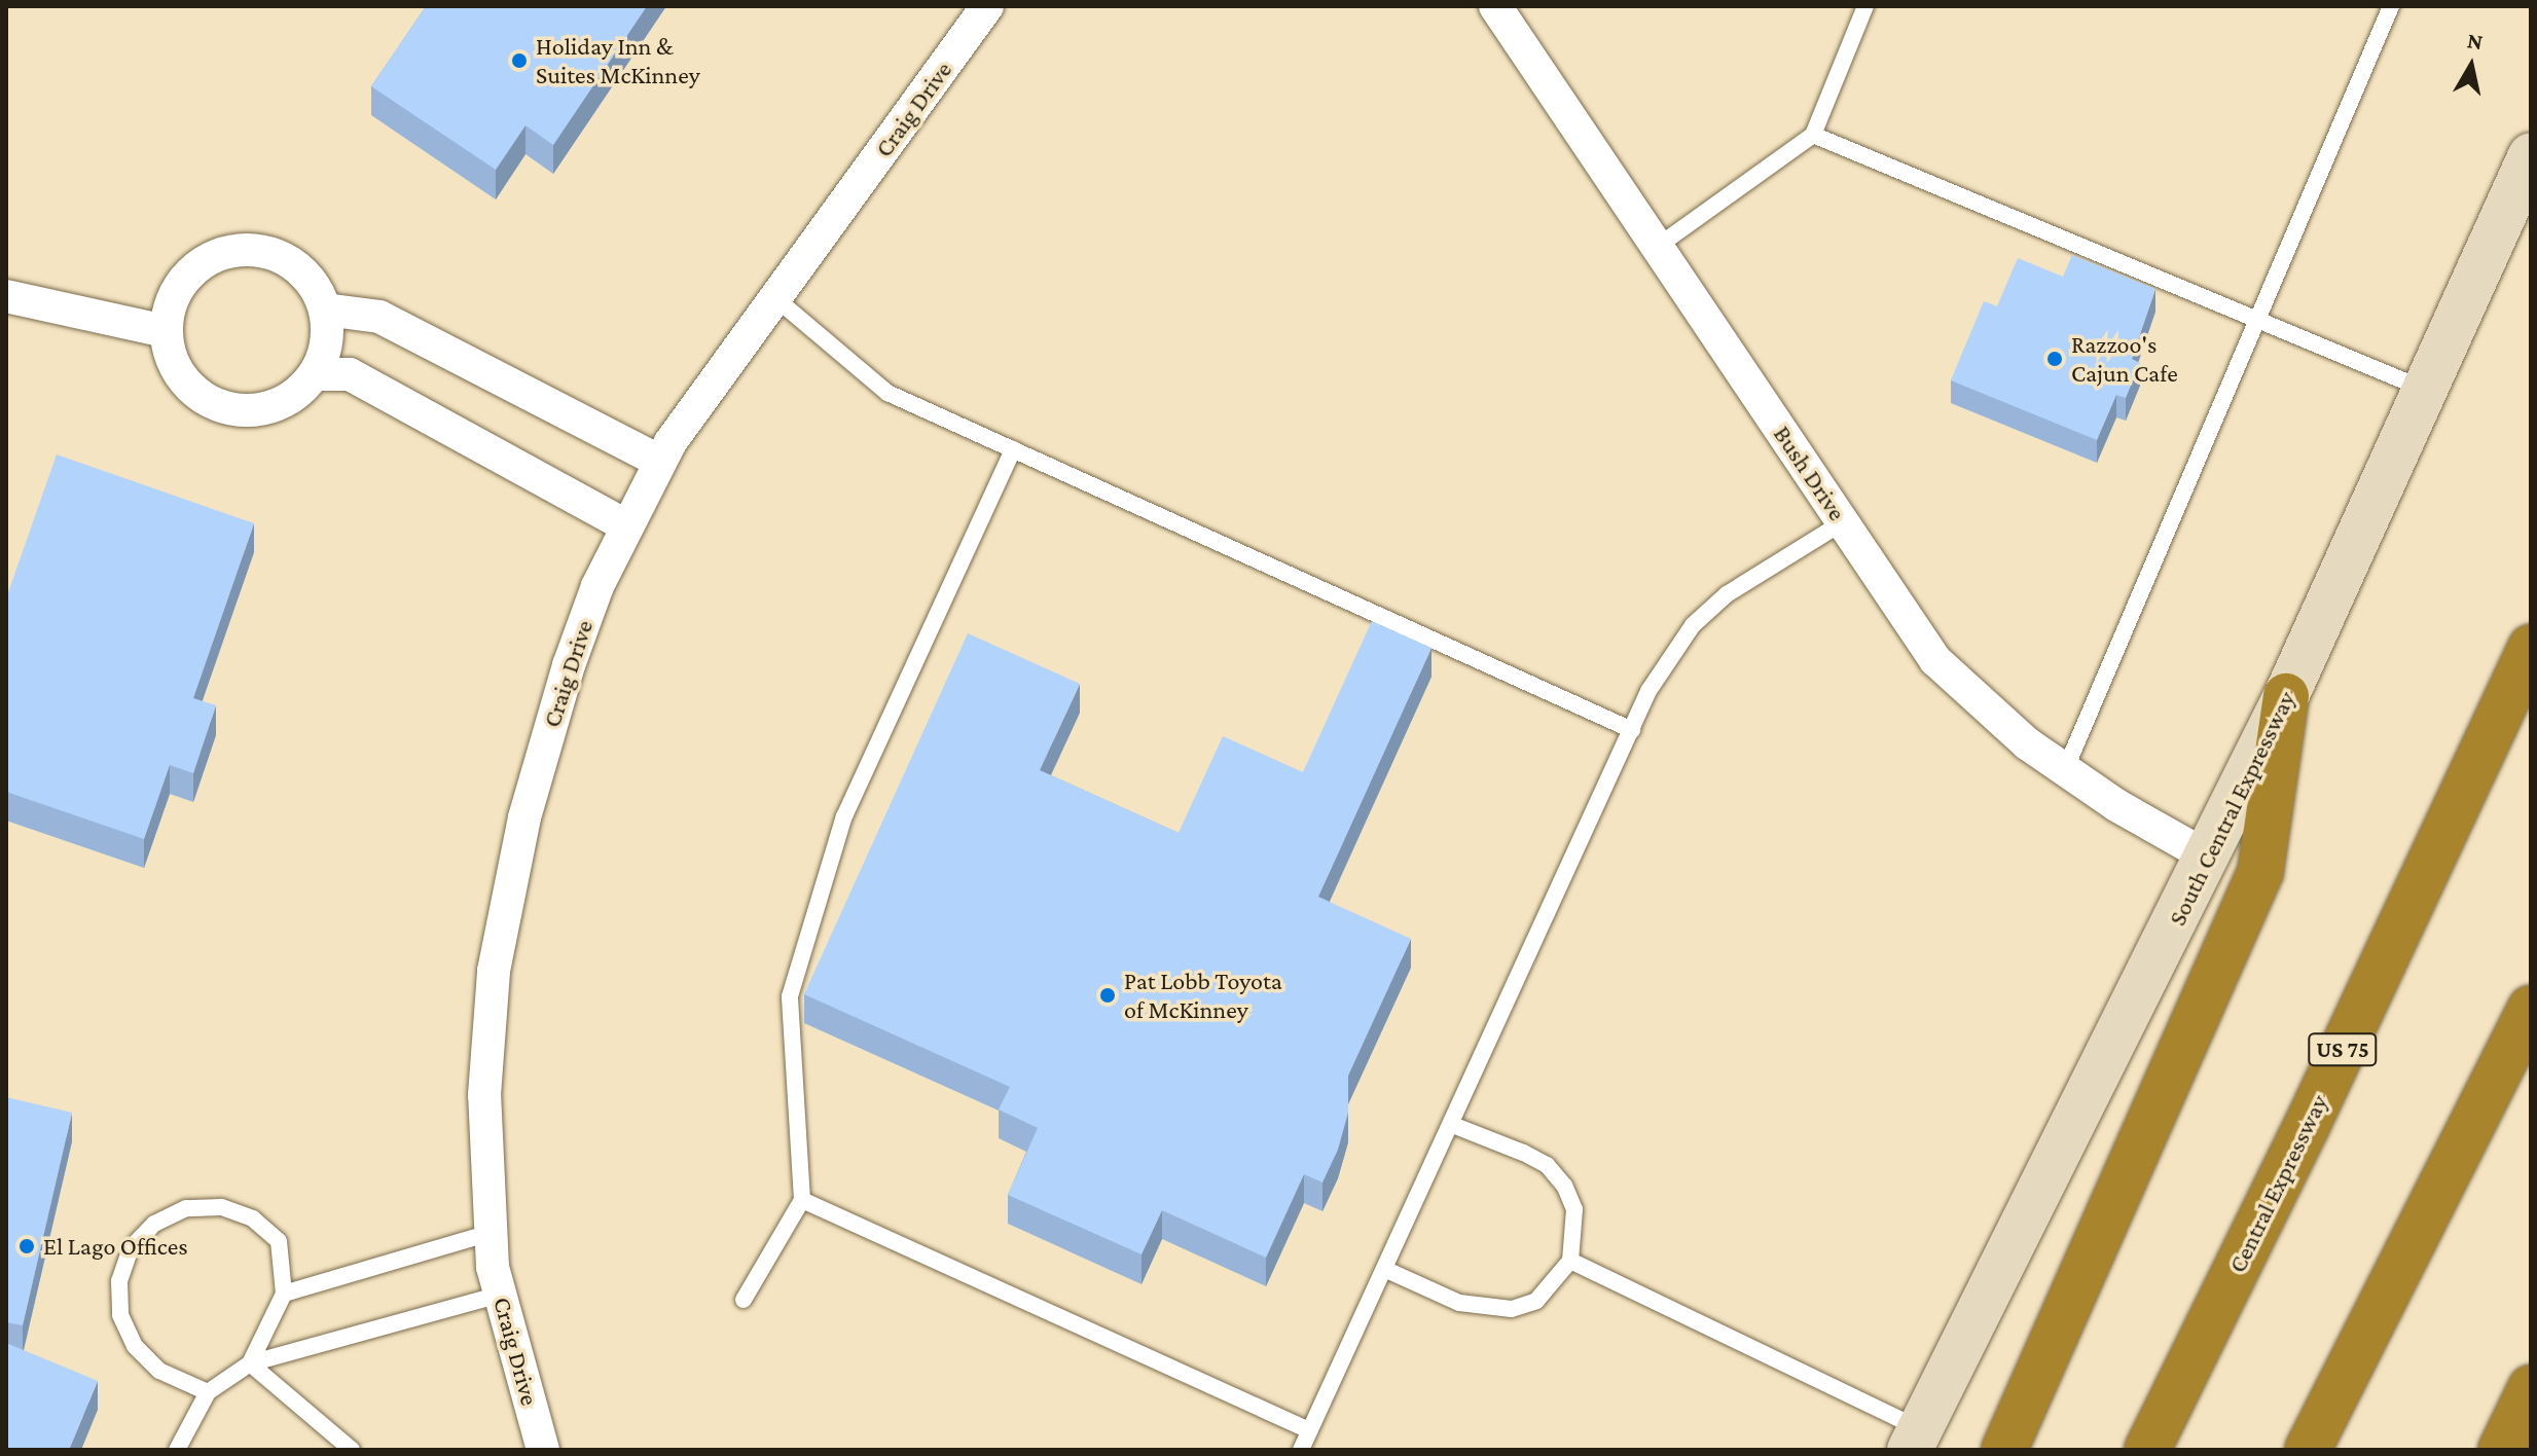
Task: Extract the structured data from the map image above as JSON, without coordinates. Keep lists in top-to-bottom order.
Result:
{
  "streets": {
    "highway": ["US 75", "Central Expressway"],
    "main road": ["South Central Expressway"],
    "street": ["Craig Drive", "Bush Drive"]
  },
  "crossings": [
    ["Bush Drive", "South Central Expressway"]
  ],
  "places": [
    "Holiday Inn & Suites McKinney",
    "Razzoo's Cajun Cafe",
    "Pat Lobb Toyota of McKinney",
    "El Lago Offices"
  ],
  "north": "top"
}
